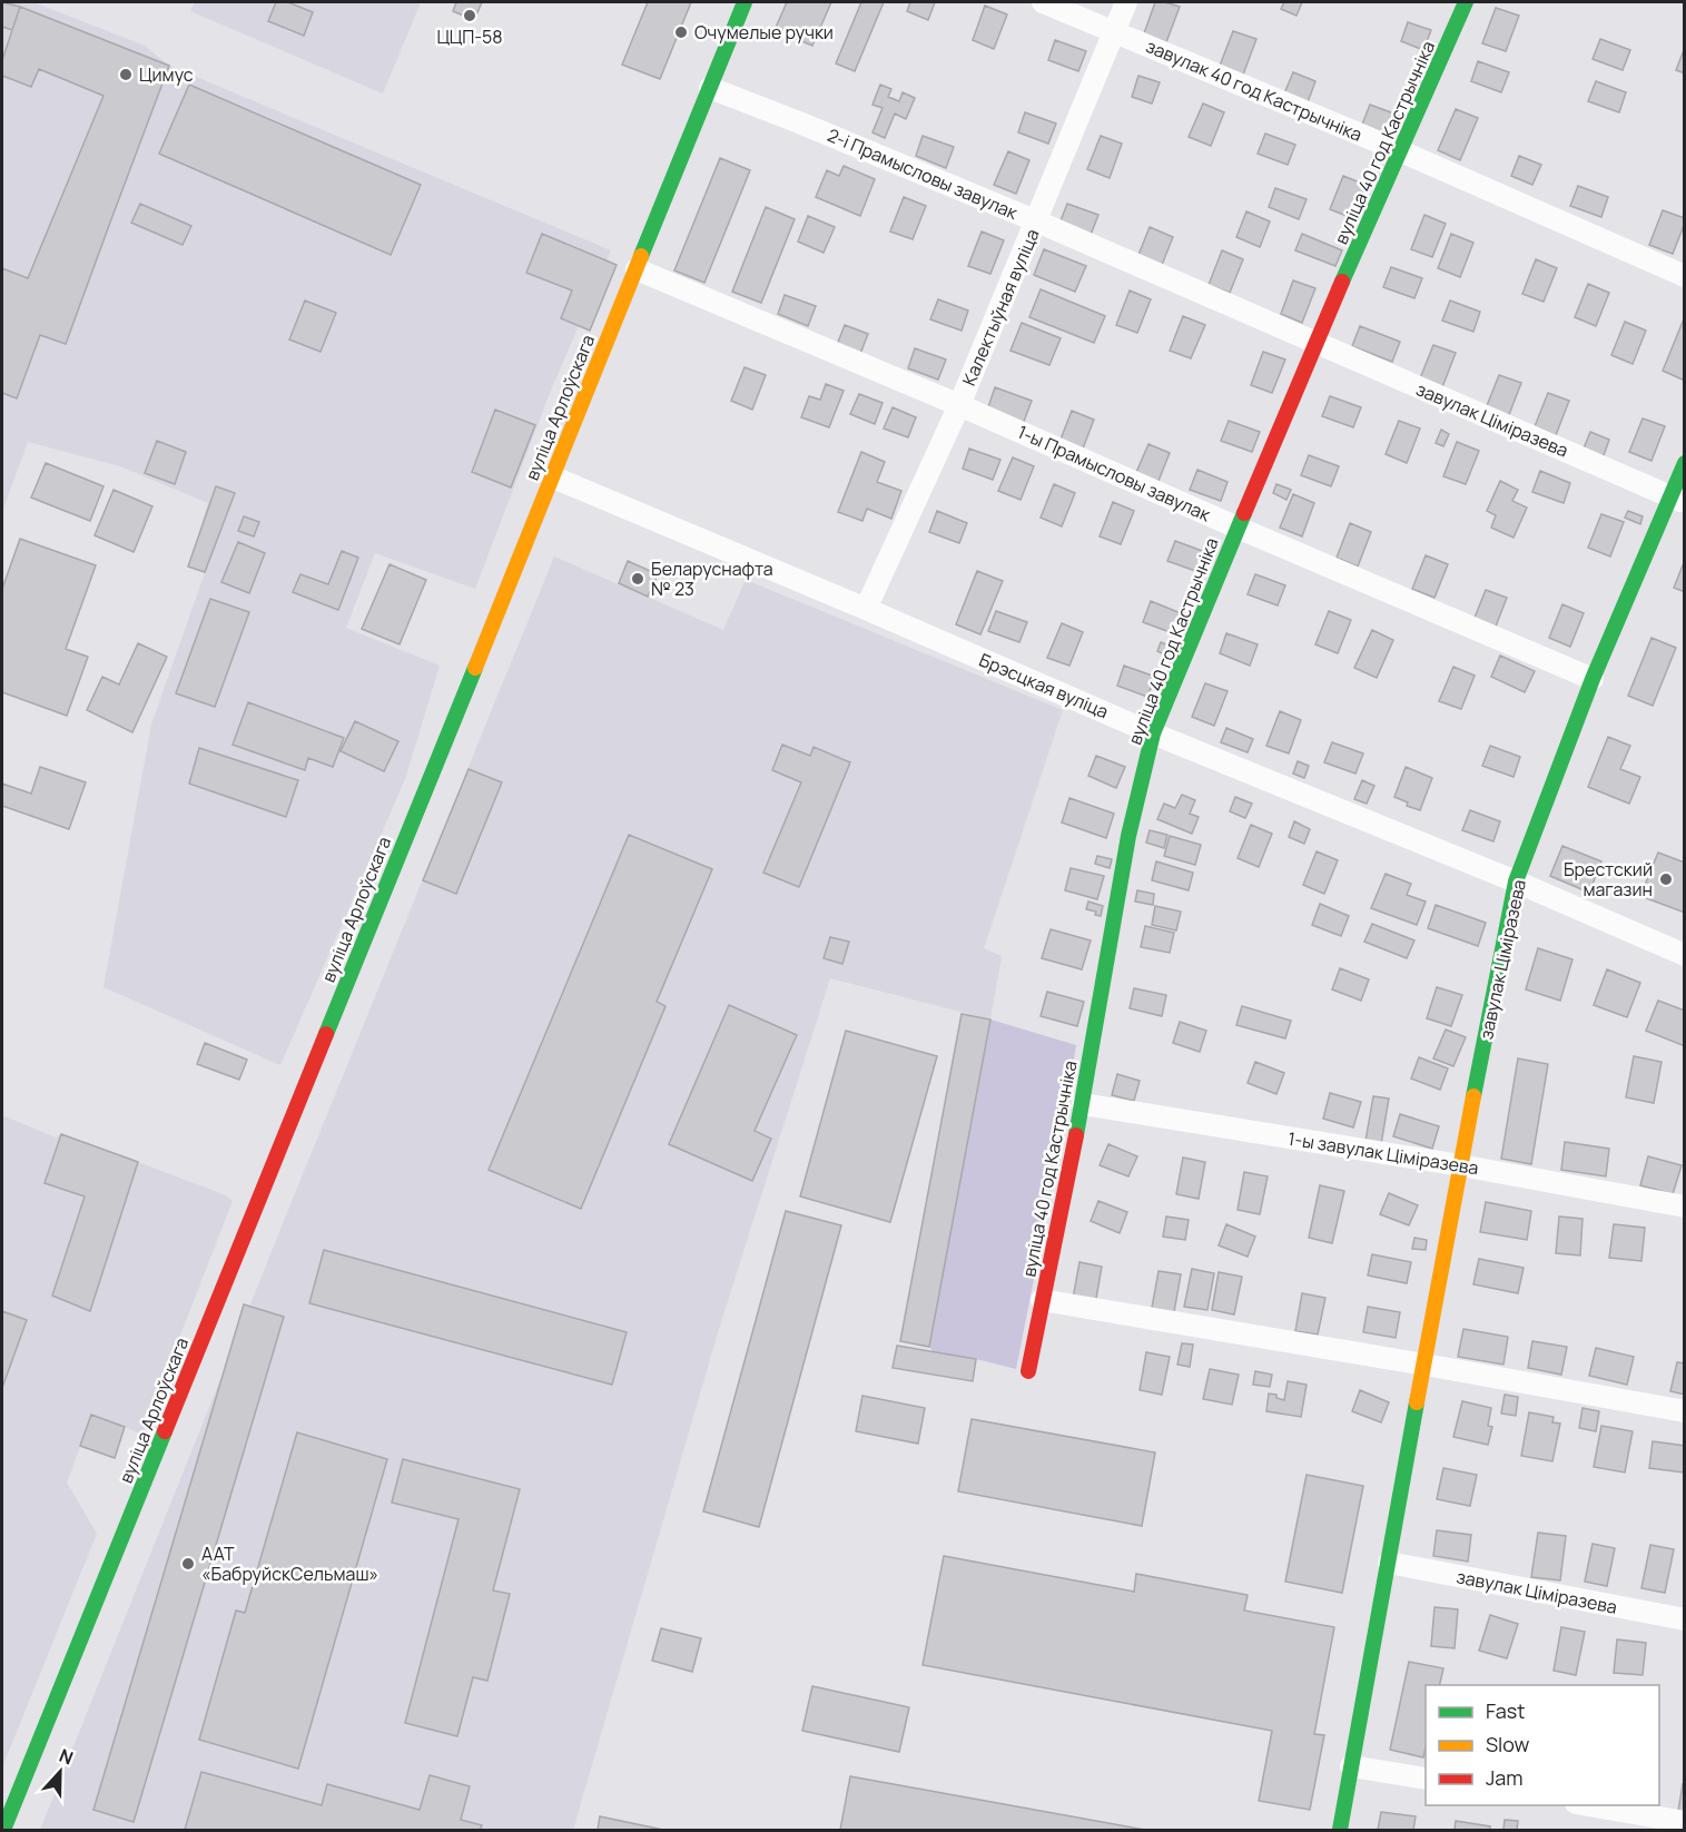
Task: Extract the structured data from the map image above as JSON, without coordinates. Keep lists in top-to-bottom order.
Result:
{
  "streets": {
    "street": [
      "завулак 40 год Кастрычніка",
      "вуліца 40 год Кастрычніка",
      "2-і Прамысловы завулак",
      "Калектыўная вуліца",
      "вуліца Арлоўскага",
      "завулак Ціміразева",
      "1-ы Прамысловы завулак",
      "Брэсцкая вуліца",
      "1-ы завулак Ціміразева"
    ]
  },
  "crossings": [
    ["завулак 40 год Кастрычніка", "вуліца 40 год Кастрычніка"],
    ["завулак 40 год Кастрычніка", "Калектыўная вуліца"],
    ["вуліца 40 год Кастрычніка", "2-і Прамысловы завулак"],
    ["вуліца 40 год Кастрычніка", "завулак Ціміразева"],
    ["вуліца 40 год Кастрычніка", "1-ы Прамысловы завулак"],
    ["вуліца 40 год Кастрычніка", "Брэсцкая вуліца"],
    ["вуліца 40 год Кастрычніка", "1-ы завулак Ціміразева"],
    ["2-і Прамысловы завулак", "Калектыўная вуліца"],
    ["2-і Прамысловы завулак", "вуліца Арлоўскага"],
    ["2-і Прамысловы завулак", "завулак Ціміразева"],
    ["Калектыўная вуліца", "1-ы Прамысловы завулак"],
    ["Калектыўная вуліца", "Брэсцкая вуліца"],
    ["вуліца Арлоўскага", "1-ы Прамысловы завулак"],
    ["вуліца Арлоўскага", "Брэсцкая вуліца"],
    ["завулак Ціміразева", "1-ы Прамысловы завулак"],
    ["завулак Ціміразева", "Брэсцкая вуліца"],
    ["завулак Ціміразева", "1-ы завулак Ціміразева"]
  ],
  "places": [
    "ЦЦП-58",
    "Очумелые ручки",
    "Цимус",
    "Беларуснафта № 23",
    "Брестский магазин",
    "ААТ «БабруйскСельмаш»"
  ],
  "legend": ["Fast", "Slow", "Jam"],
  "north": "top"
}
